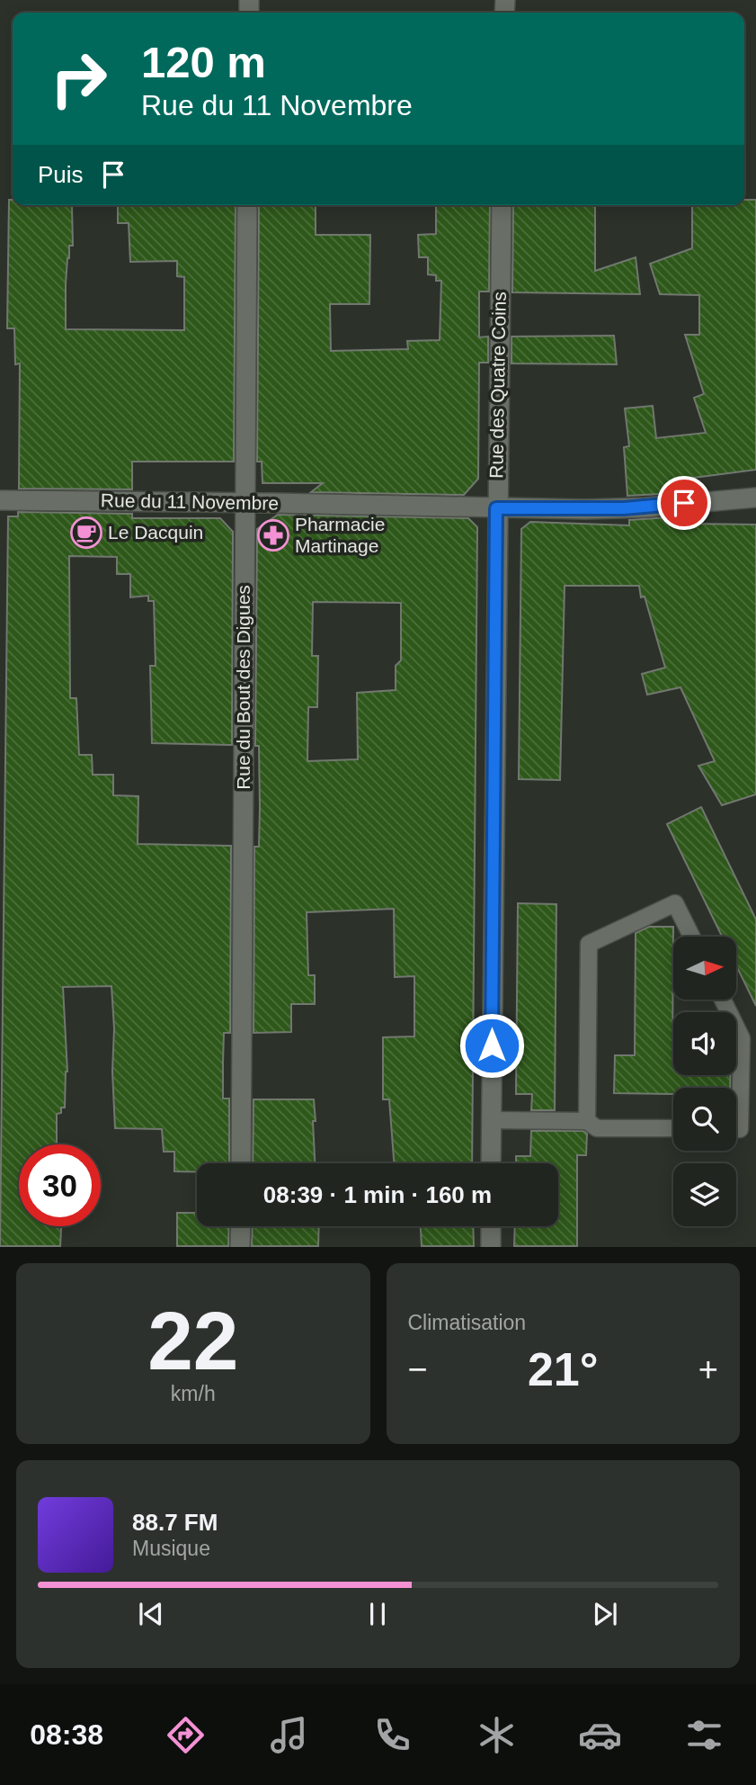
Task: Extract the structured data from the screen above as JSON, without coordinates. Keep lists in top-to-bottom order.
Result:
{
  "streets": {
    "street": ["Rue des Quatre Coins", "Rue du 11 Novembre", "Rue du Bout des Digues"]
  },
  "crossings": [
    ["Rue des Quatre Coins", "Rue du 11 Novembre"],
    ["Rue du 11 Novembre", "Rue du Bout des Digues"]
  ],
  "places": {
    "cafe": ["Le Dacquin"],
    "pharmacy": ["Pharmacie Martinage"]
  },
  "north": "right",
  "page": {
    "turn": ["120 m", "Rue du 11 Novembre"],
    "then": "Puis",
    "limit": "30",
    "trip": "08:39 · 1 min · 160 m",
    "tile": [
      ["22", "km/h"],
      "Climatisation"
    ],
    "heat": ["−", "21°", "+"],
    "song": ["88.7 FM", "Musique"],
    "tabs": "08:38"
  }
}
